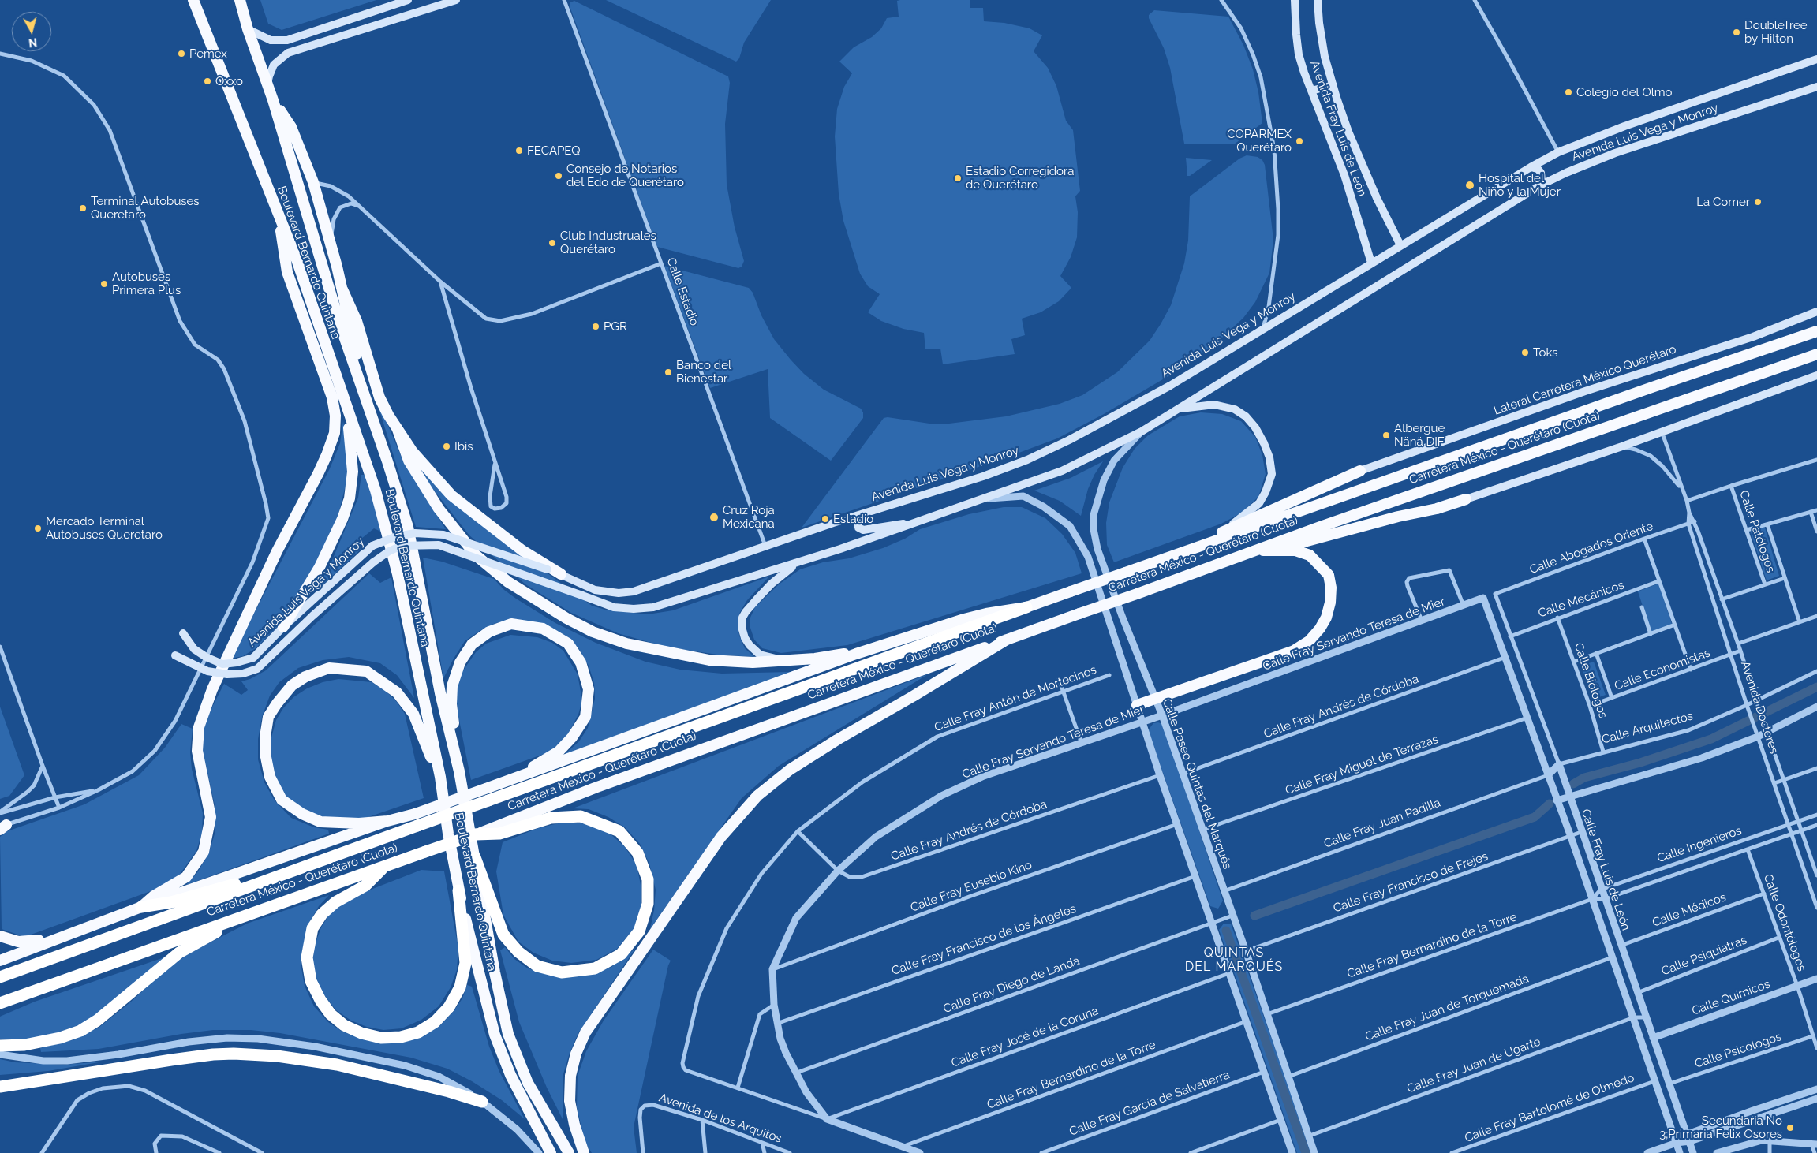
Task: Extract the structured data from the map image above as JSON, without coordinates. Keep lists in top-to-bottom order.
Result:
{
  "streets": {
    "highway": ["Boulevard Bernardo Quintana", "Carretera México - Querétaro (Cuota)"],
    "main road": ["Avenida Fray Luis de León", "Avenida Luis Vega y Monroy", "Lateral Carretera México Querétaro"],
    "street": [
      "Calle Estadio",
      "Calle Patólogos",
      "Calle Abogados Oriente",
      "Calle Mecánicos",
      "Calle Fray Servando Teresa de Mier",
      "Calle Economistas",
      "Calle Biólogos",
      "Calle Fray Antón de Mortecinos",
      "Calle Fray Andrés de Córdoba",
      "Avenida Doctores",
      "Calle Arquitectos",
      "Calle Fray Miguel de Terrazas",
      "Calle Paseo Quintas del Marqués",
      "Calle Fray Juan Padilla",
      "Calle Ingenieros",
      "Calle Fray Luis de León",
      "Calle Fray Francisco de Frejes",
      "Calle Fray Eusebio Kino",
      "Calle Médicos",
      "Calle Odontólogos",
      "Calle Fray Francisco de los Ángeles",
      "Calle Fray Bernardino de la Torre",
      "Calle Psiquiatras",
      "Calle Fray Diego de Landa",
      "Calle Químicos",
      "Calle Fray Juan de Torquemada",
      "Calle Fray José de la Coruna",
      "Calle Psicólogos",
      "Calle Fray Juan de Ugarte",
      "Calle Fray García de Salvatierra",
      "Calle Fray Bartolomé de Olmedo",
      "Avenida de los Arquitos"
    ]
  },
  "crossings": [
    ["Avenida Fray Luis de León", "Avenida Luis Vega y Monroy"],
    ["Avenida Luis Vega y Monroy", "Calle Estadio"],
    ["Avenida Luis Vega y Monroy", "Calle Paseo Quintas del Marqués"],
    ["Calle Abogados Oriente", "Avenida Doctores"],
    ["Calle Abogados Oriente", "Calle Fray Luis de León"],
    ["Calle Mecánicos", "Calle Biólogos"],
    ["Calle Mecánicos", "Calle Fray Luis de León"],
    ["Calle Fray Servando Teresa de Mier", "Calle Fray Andrés de Córdoba"],
    ["Calle Fray Servando Teresa de Mier", "Calle Paseo Quintas del Marqués"],
    ["Calle Fray Servando Teresa de Mier", "Calle Fray Luis de León"],
    ["Calle Fray Servando Teresa de Mier", "Calle Fray Eusebio Kino"],
    ["Calle Fray Servando Teresa de Mier", "Calle Fray Francisco de los Ángeles"],
    ["Calle Fray Servando Teresa de Mier", "Calle Fray Diego de Landa"],
    ["Calle Fray Servando Teresa de Mier", "Calle Fray José de la Coruna"],
    ["Calle Economistas", "Calle Biólogos"],
    ["Calle Economistas", "Avenida Doctores"],
    ["Calle Biólogos", "Calle Arquitectos"],
    ["Calle Fray Antón de Mortecinos", "Calle Fray Andrés de Córdoba"],
    ["Calle Fray Andrés de Córdoba", "Calle Paseo Quintas del Marqués"],
    ["Calle Fray Andrés de Córdoba", "Calle Fray Luis de León"],
    ["Avenida Doctores", "Calle Arquitectos"],
    ["Avenida Doctores", "Calle Ingenieros"],
    ["Calle Arquitectos", "Calle Fray Juan Padilla"],
    ["Calle Arquitectos", "Calle Fray Luis de León"],
    ["Calle Fray Miguel de Terrazas", "Calle Paseo Quintas del Marqués"],
    ["Calle Fray Miguel de Terrazas", "Calle Fray Luis de León"],
    ["Calle Paseo Quintas del Marqués", "Calle Fray Juan Padilla"],
    ["Calle Paseo Quintas del Marqués", "Calle Fray Francisco de Frejes"],
    ["Calle Paseo Quintas del Marqués", "Calle Fray Bernardino de la Torre"],
    ["Calle Paseo Quintas del Marqués", "Calle Fray Diego de Landa"],
    ["Calle Paseo Quintas del Marqués", "Calle Fray Juan de Torquemada"],
    ["Calle Paseo Quintas del Marqués", "Calle Fray Juan de Ugarte"],
    ["Calle Fray Juan Padilla", "Calle Fray Luis de León"],
    ["Calle Ingenieros", "Calle Fray Luis de León"],
    ["Calle Ingenieros", "Calle Odontólogos"],
    ["Calle Ingenieros", "Calle Fray Bernardino de la Torre"],
    ["Calle Fray Luis de León", "Calle Fray Francisco de Frejes"],
    ["Calle Fray Luis de León", "Calle Médicos"],
    ["Calle Fray Luis de León", "Calle Fray Bernardino de la Torre"],
    ["Calle Fray Luis de León", "Calle Psiquiatras"],
    ["Calle Fray Luis de León", "Calle Químicos"],
    ["Calle Fray Luis de León", "Calle Fray Juan de Torquemada"],
    ["Calle Fray Luis de León", "Calle Psicólogos"],
    ["Calle Fray Luis de León", "Calle Fray Juan de Ugarte"],
    ["Calle Fray Luis de León", "Calle Fray Bartolomé de Olmedo"],
    ["Calle Médicos", "Calle Odontólogos"],
    ["Calle Odontólogos", "Calle Psiquiatras"],
    ["Calle Odontólogos", "Calle Químicos"],
    ["Calle Odontólogos", "Calle Psicólogos"]
  ],
  "districts": ["QUINTAS DEL MARQUÉS"],
  "places": [
    "DoubleTree by Hilton",
    "Pemex",
    "Oxxo",
    "Colegio del Olmo",
    "COPARMEX Querétaro",
    "FECAPEQ",
    "Consejo de Notarios del Edo de Querétaro",
    "Estadio Corregidora de Querétaro",
    "Hospital del Niño y la Mujer",
    "La Comer",
    "Terminal Autobuses Queretaro",
    "Club Industruales Querétaro",
    "Autobuses Primera Plus",
    "PGR",
    "Toks",
    "Banco del Bienestar",
    "Albergue Nänä DIF",
    "Ibis",
    "Cruz Roja Mexicana",
    "Estadio",
    "Mercado Terminal Autobuses Queretaro",
    "Secundaria No 3;Primaria Felix Osores"
  ],
  "north": "bottom"
}
